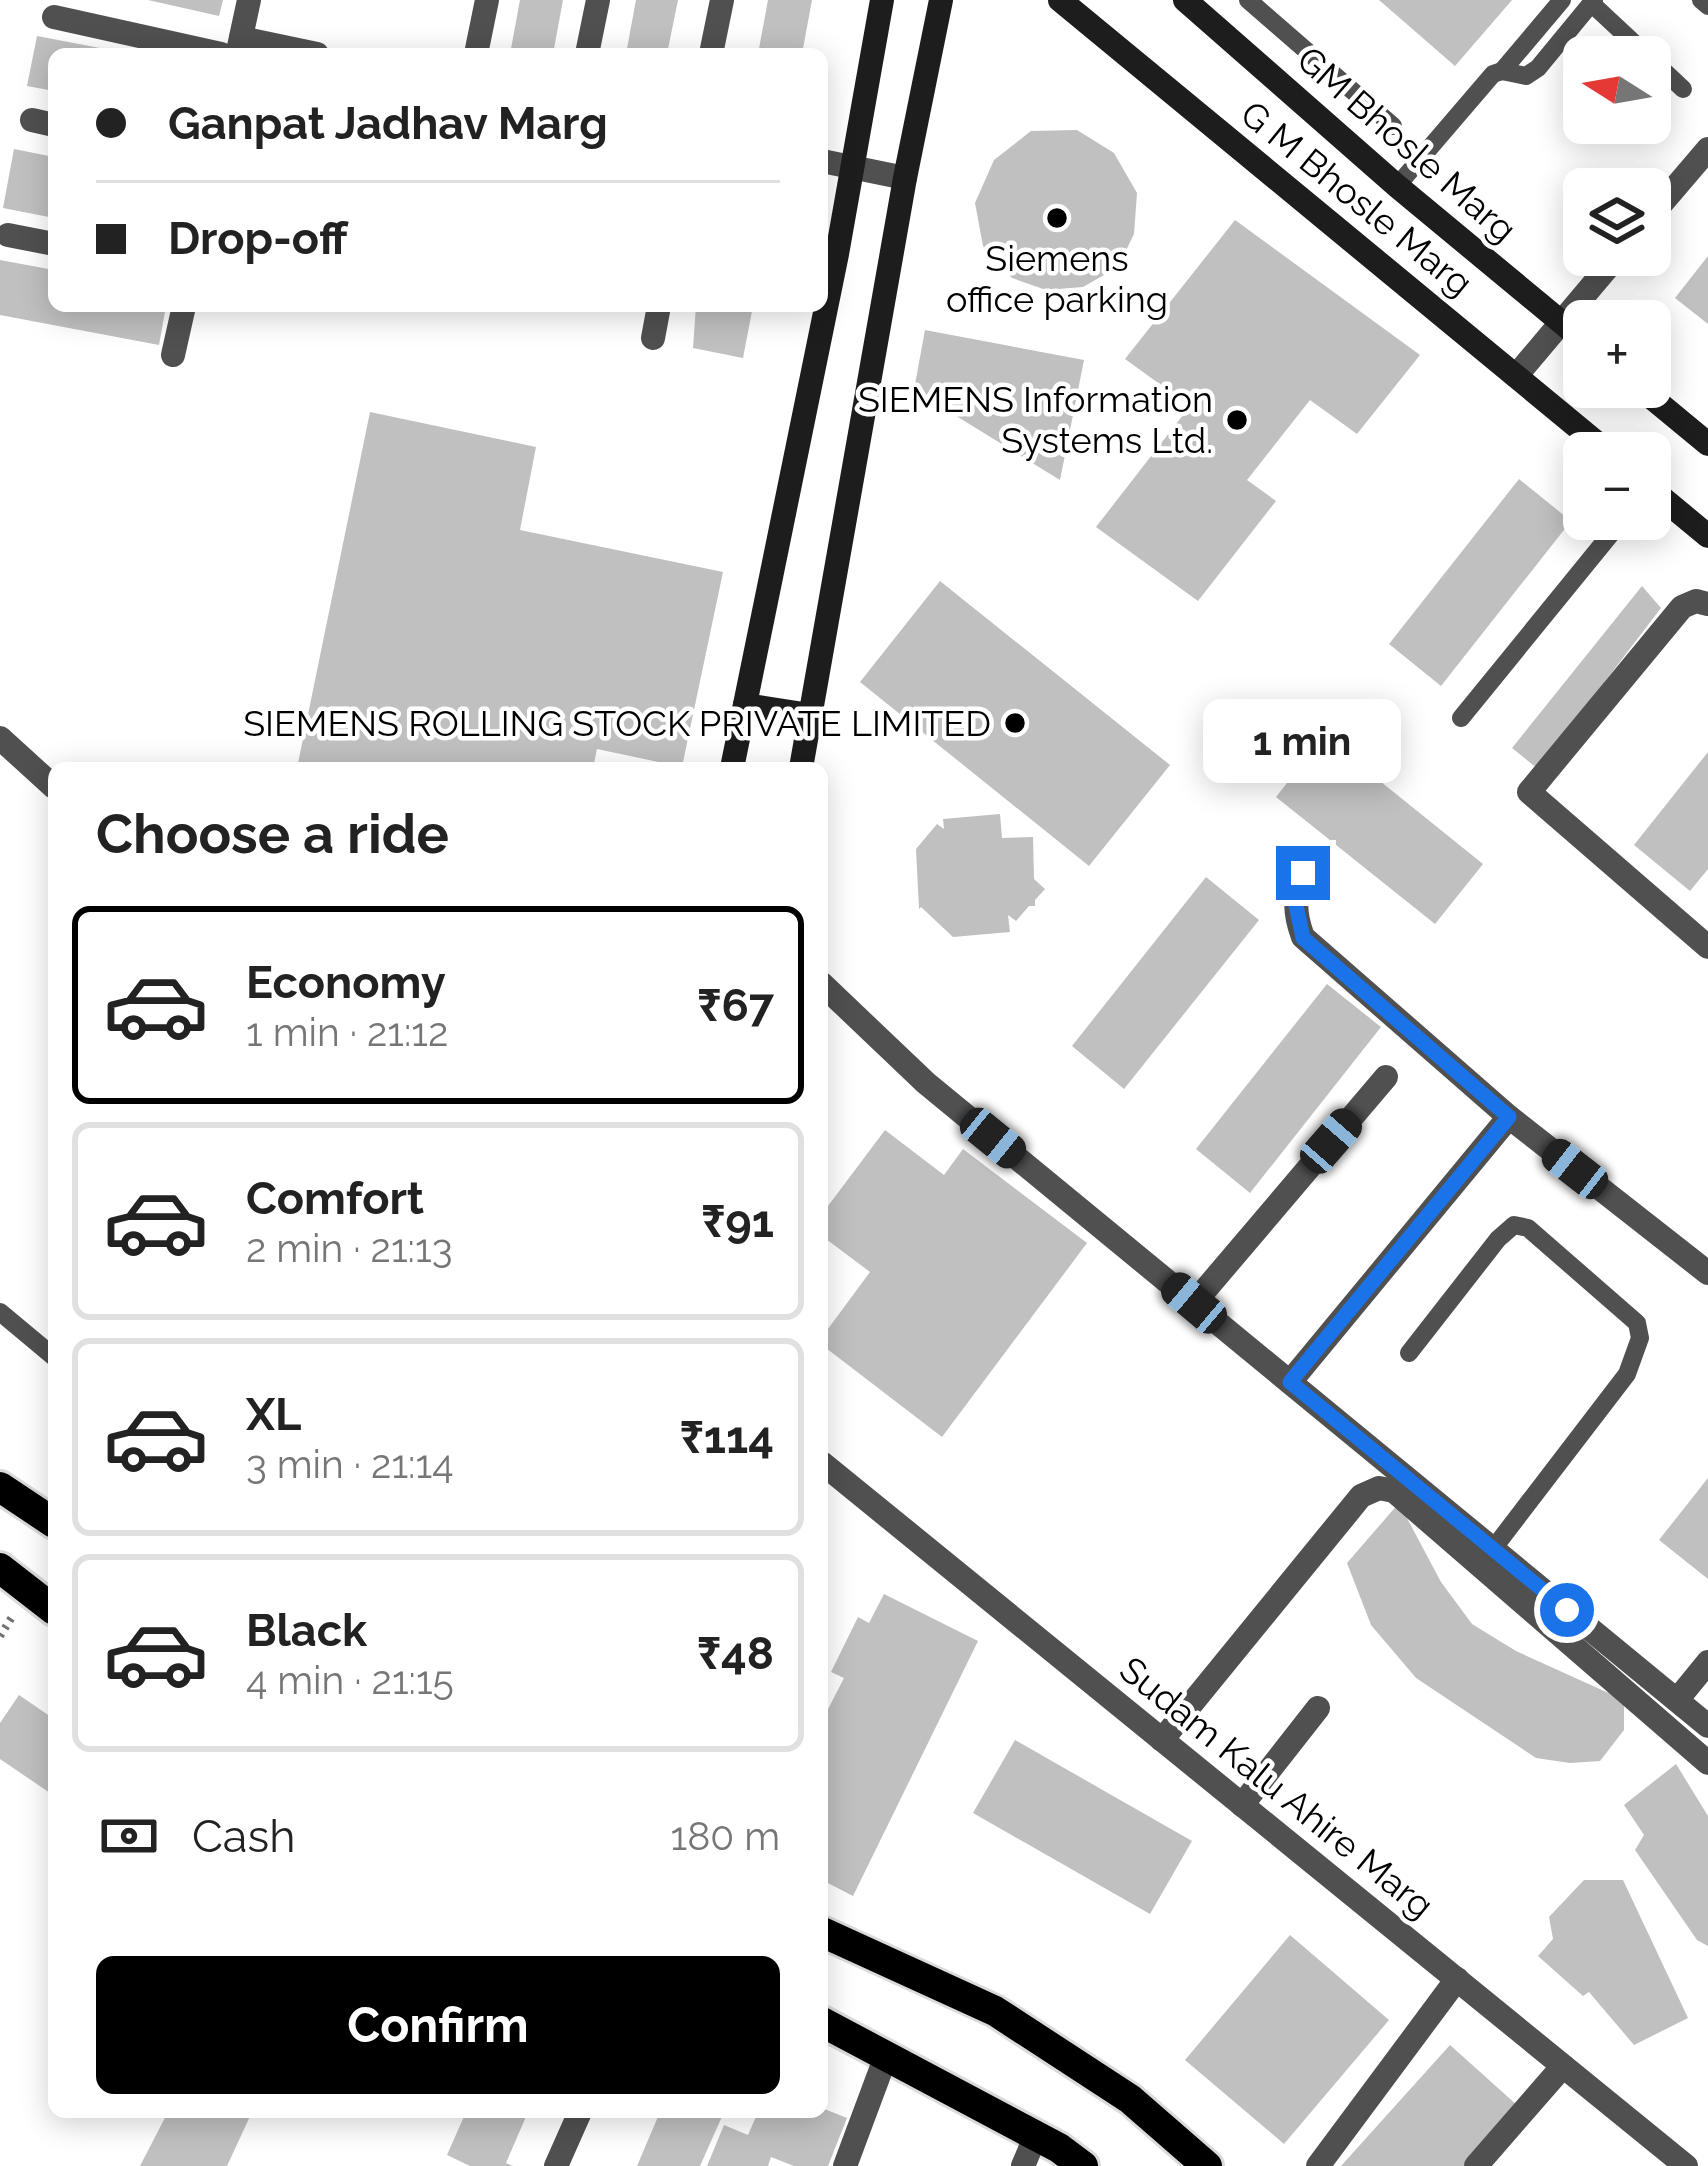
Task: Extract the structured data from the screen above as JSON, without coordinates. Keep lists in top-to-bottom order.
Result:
{
  "streets": {
    "main road": ["GM Bhosle Marg", "G M Bhosle Marg"],
    "street": ["Sudam Kalu Ahire Marg"]
  },
  "places": ["Siemens office parking", "SIEMENS Information Systems Ltd.", "SIEMENS ROLLING STOCK PRIVATE LIMITED"],
  "north": "left",
  "page": {
    "map_buttons": ["+", "−"],
    "banner": ["Ganpat Jadhav Marg", "Drop-off"],
    "bubble": "1 min",
    "heading": "Choose a ride",
    "list": [
      {
        "name": "Economy",
        "note": "1 min · 21:12",
        "value": "₹67"
      },
      {
        "name": "Comfort",
        "note": "2 min · 21:13",
        "value": "₹91"
      },
      {
        "name": "XL",
        "note": "3 min · 21:14",
        "value": "₹114"
      },
      {
        "name": "Black",
        "note": "4 min · 21:15",
        "value": "₹48"
      }
    ],
    "pay": ["Cash", "180 m"],
    "buttons": "Confirm"
  }
}
